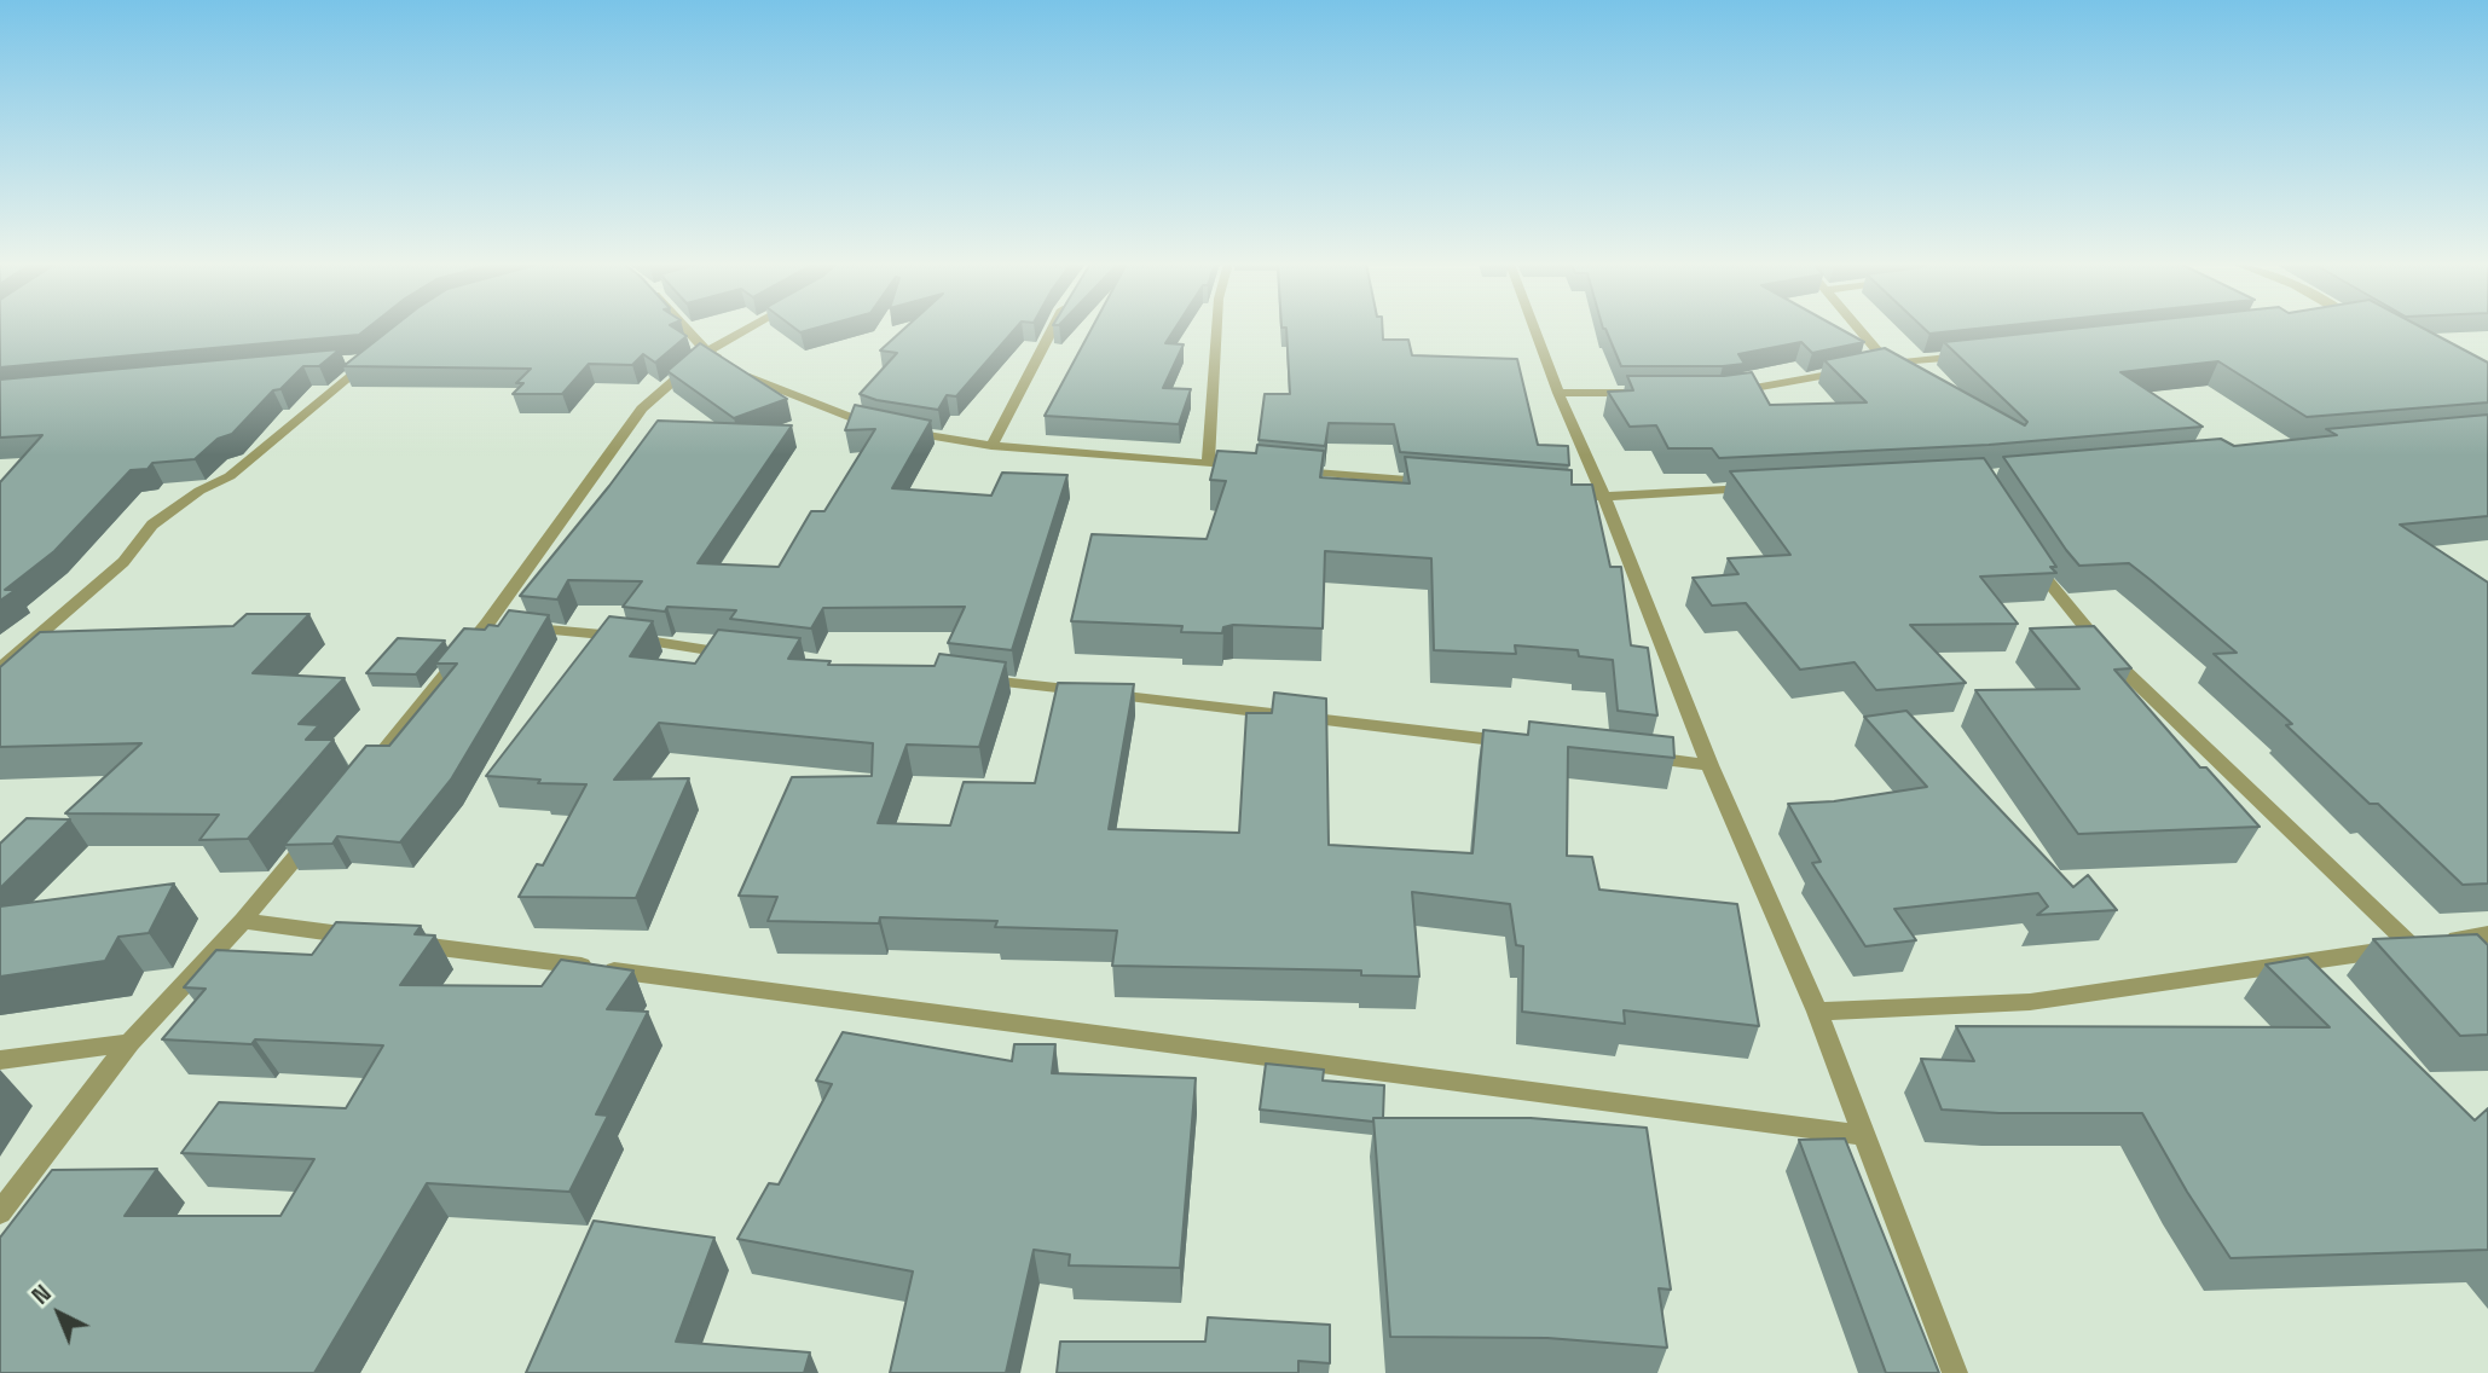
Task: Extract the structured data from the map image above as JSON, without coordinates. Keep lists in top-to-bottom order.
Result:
{
  "north": "top left"
}
